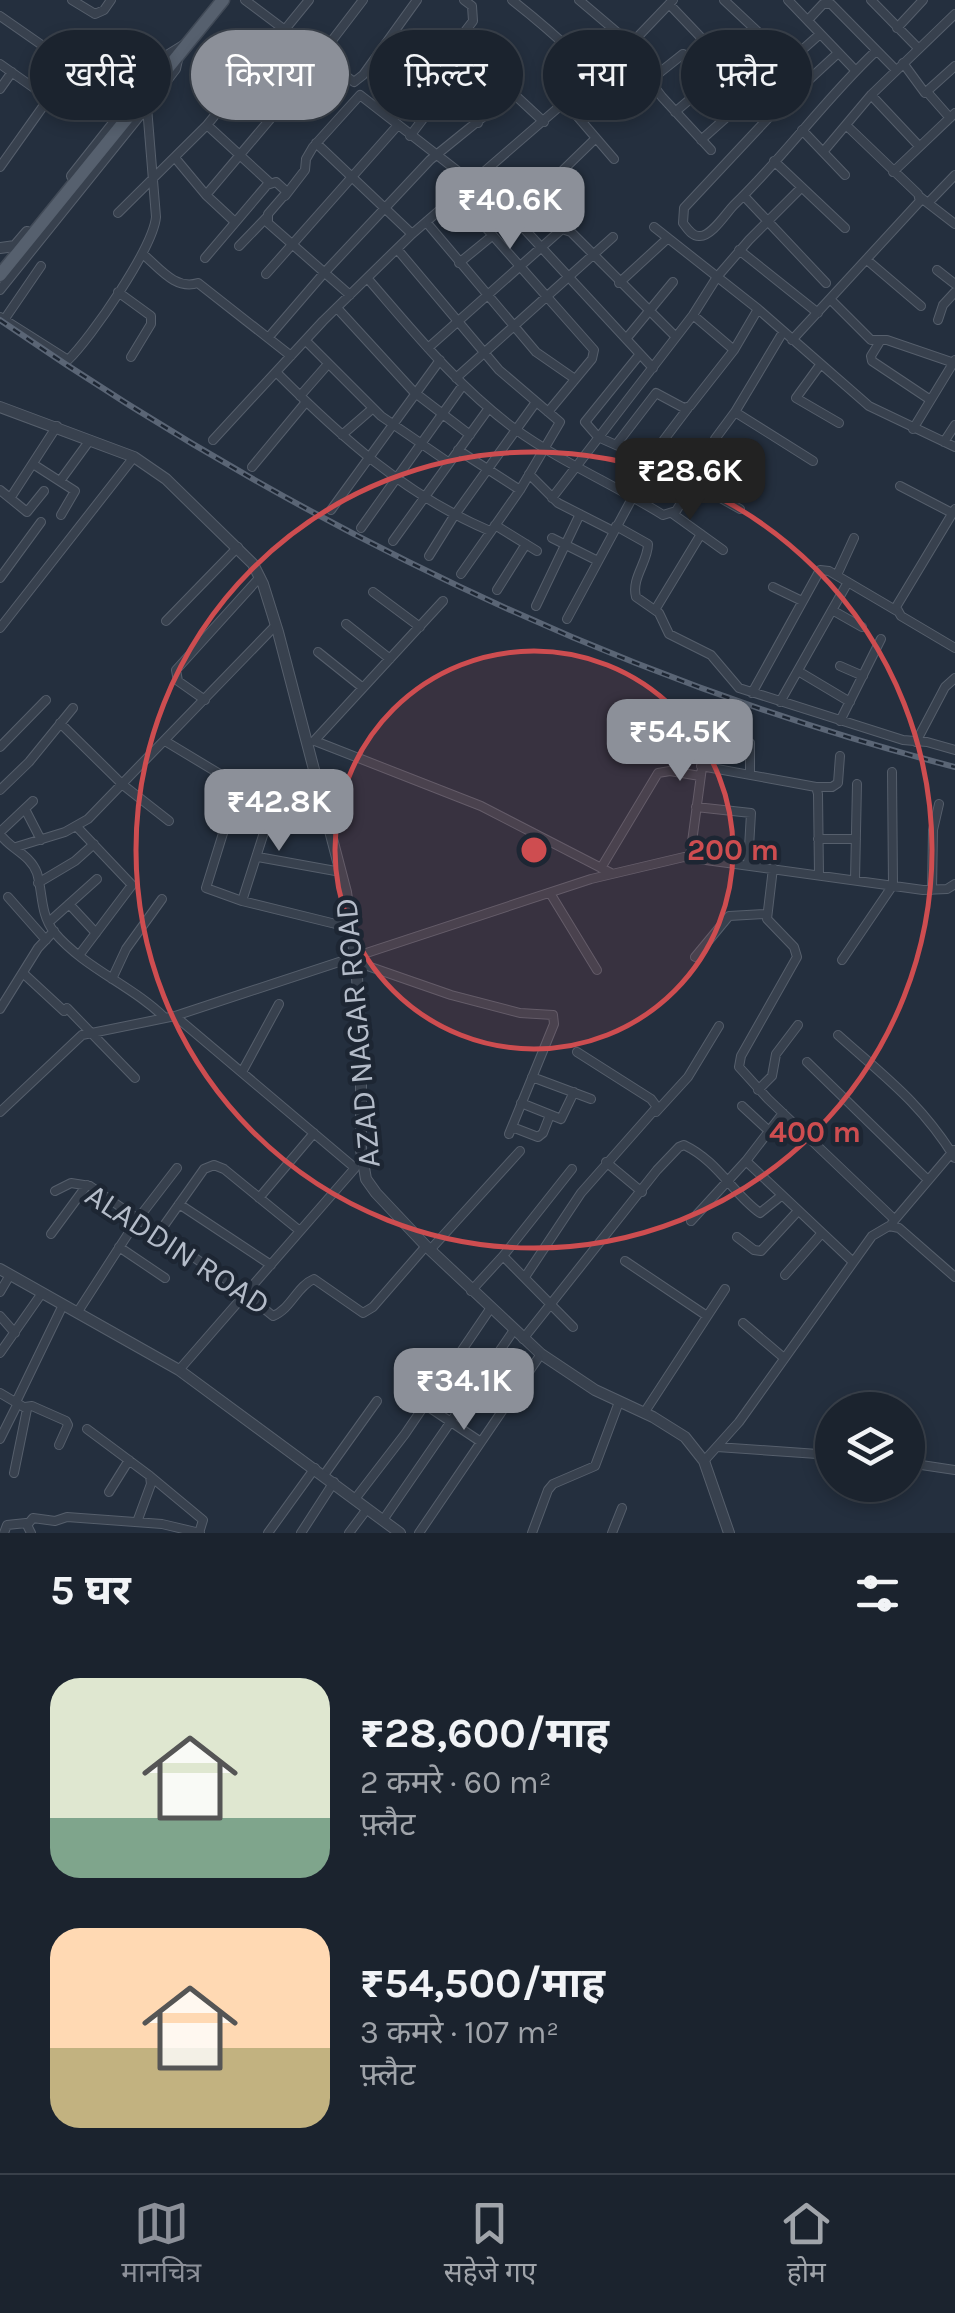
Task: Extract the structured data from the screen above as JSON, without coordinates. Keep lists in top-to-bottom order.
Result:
{
  "streets": {
    "street": ["AZAD NAGAR ROAD", "ALADDIN ROAD"]
  },
  "crossings": [
    ["AZAD NAGAR ROAD", "ALADDIN ROAD"]
  ],
  "page": {
    "chip": [
      "खरीदें",
      "किराया",
      "फ़िल्टर",
      "नया",
      "फ़्लैट"
    ],
    "price": [
      "₹40.6K",
      "₹28.6K",
      "₹54.5K",
      "₹42.8K",
      "₹34.1K"
    ],
    "heading": "5 घर",
    "list": [
      {
        "name": "₹28,600/माह",
        "note": "2 कमरे · 60 m² · फ़्लैट"
      },
      {
        "name": "₹54,500/माह",
        "note": "3 कमरे · 107 m² · फ़्लैट"
      }
    ],
    "tabs": ["मानचित्र", "सहेजे गए", "होम"]
  },
  "rings": ["200 m", "400 m"]
}
